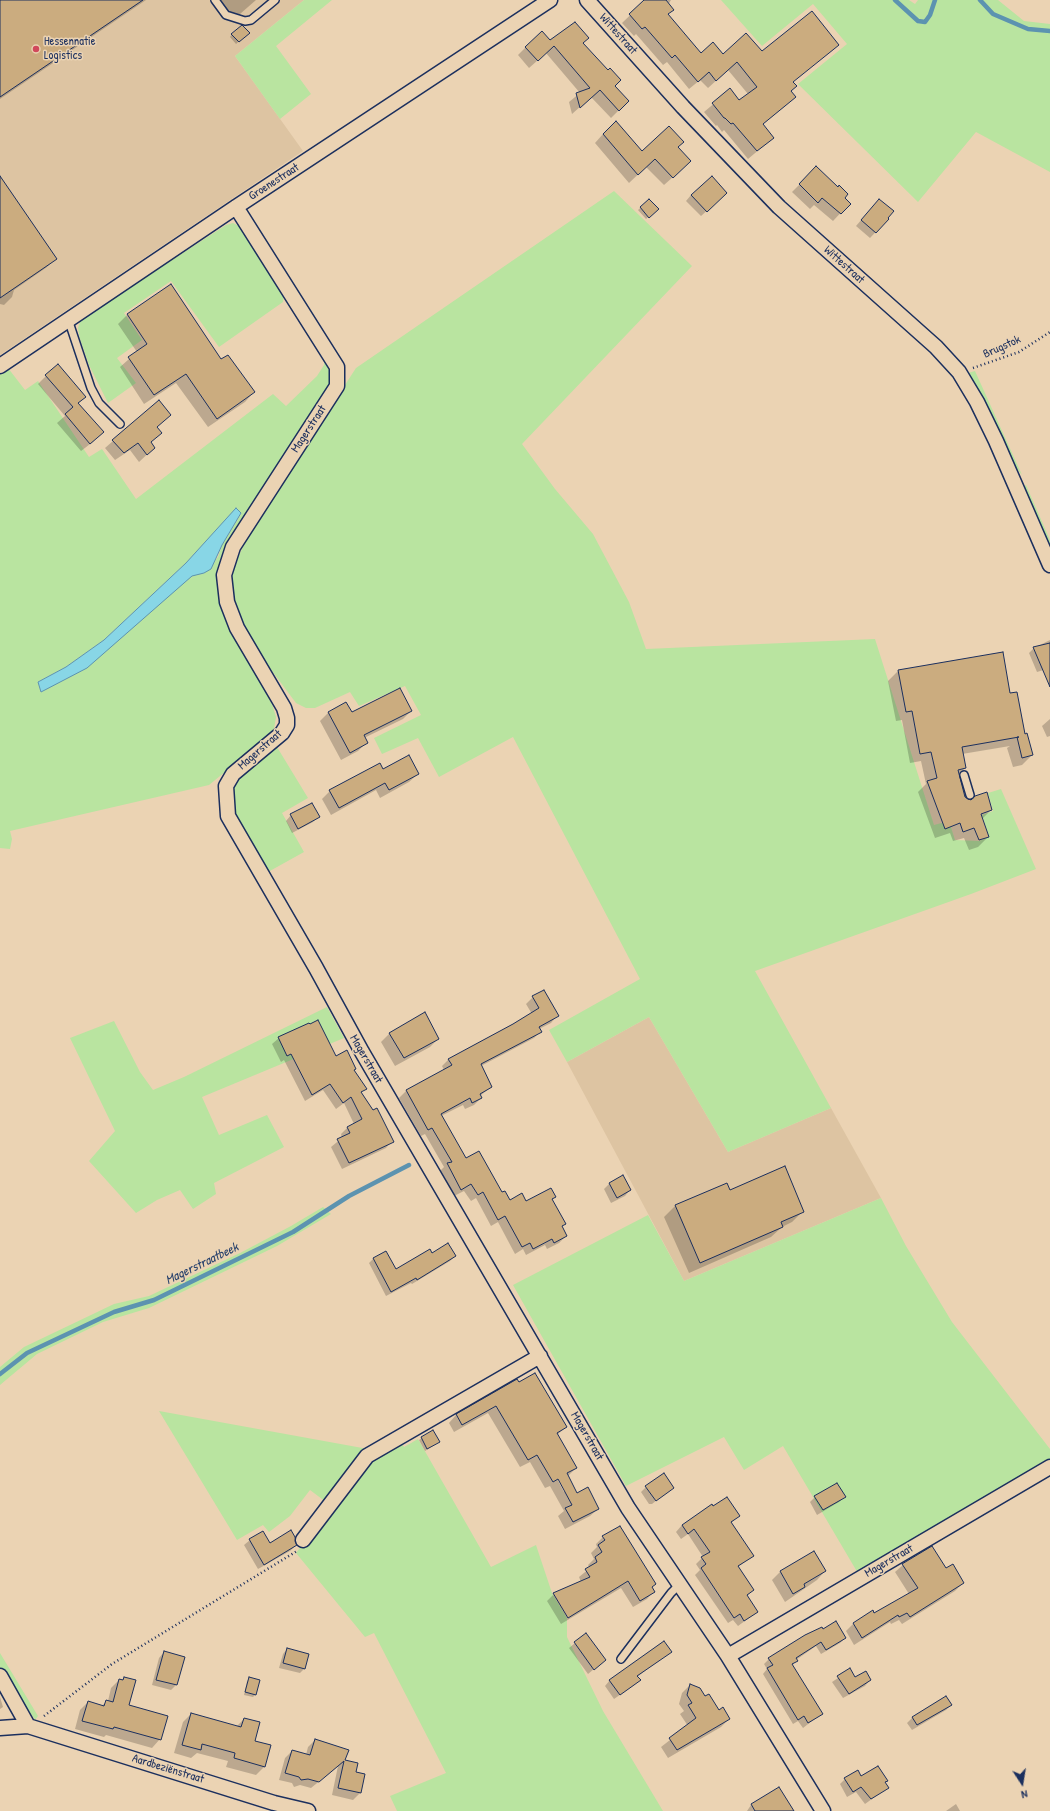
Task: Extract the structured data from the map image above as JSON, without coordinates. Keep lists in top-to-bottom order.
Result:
{
  "streets": {
    "street": [
      "Wittestraat",
      "Groenestraat",
      "Magerstraat",
      "Aardbeziënstraat"
    ],
    "path": ["Brugstok"]
  },
  "crossings": [
    ["Wittestraat", "Brugstok"],
    ["Groenestraat", "Magerstraat"]
  ],
  "water": ["Magerstraatbeek"],
  "places": ["Hessennatie Logistics"],
  "north": "bottom"
}
